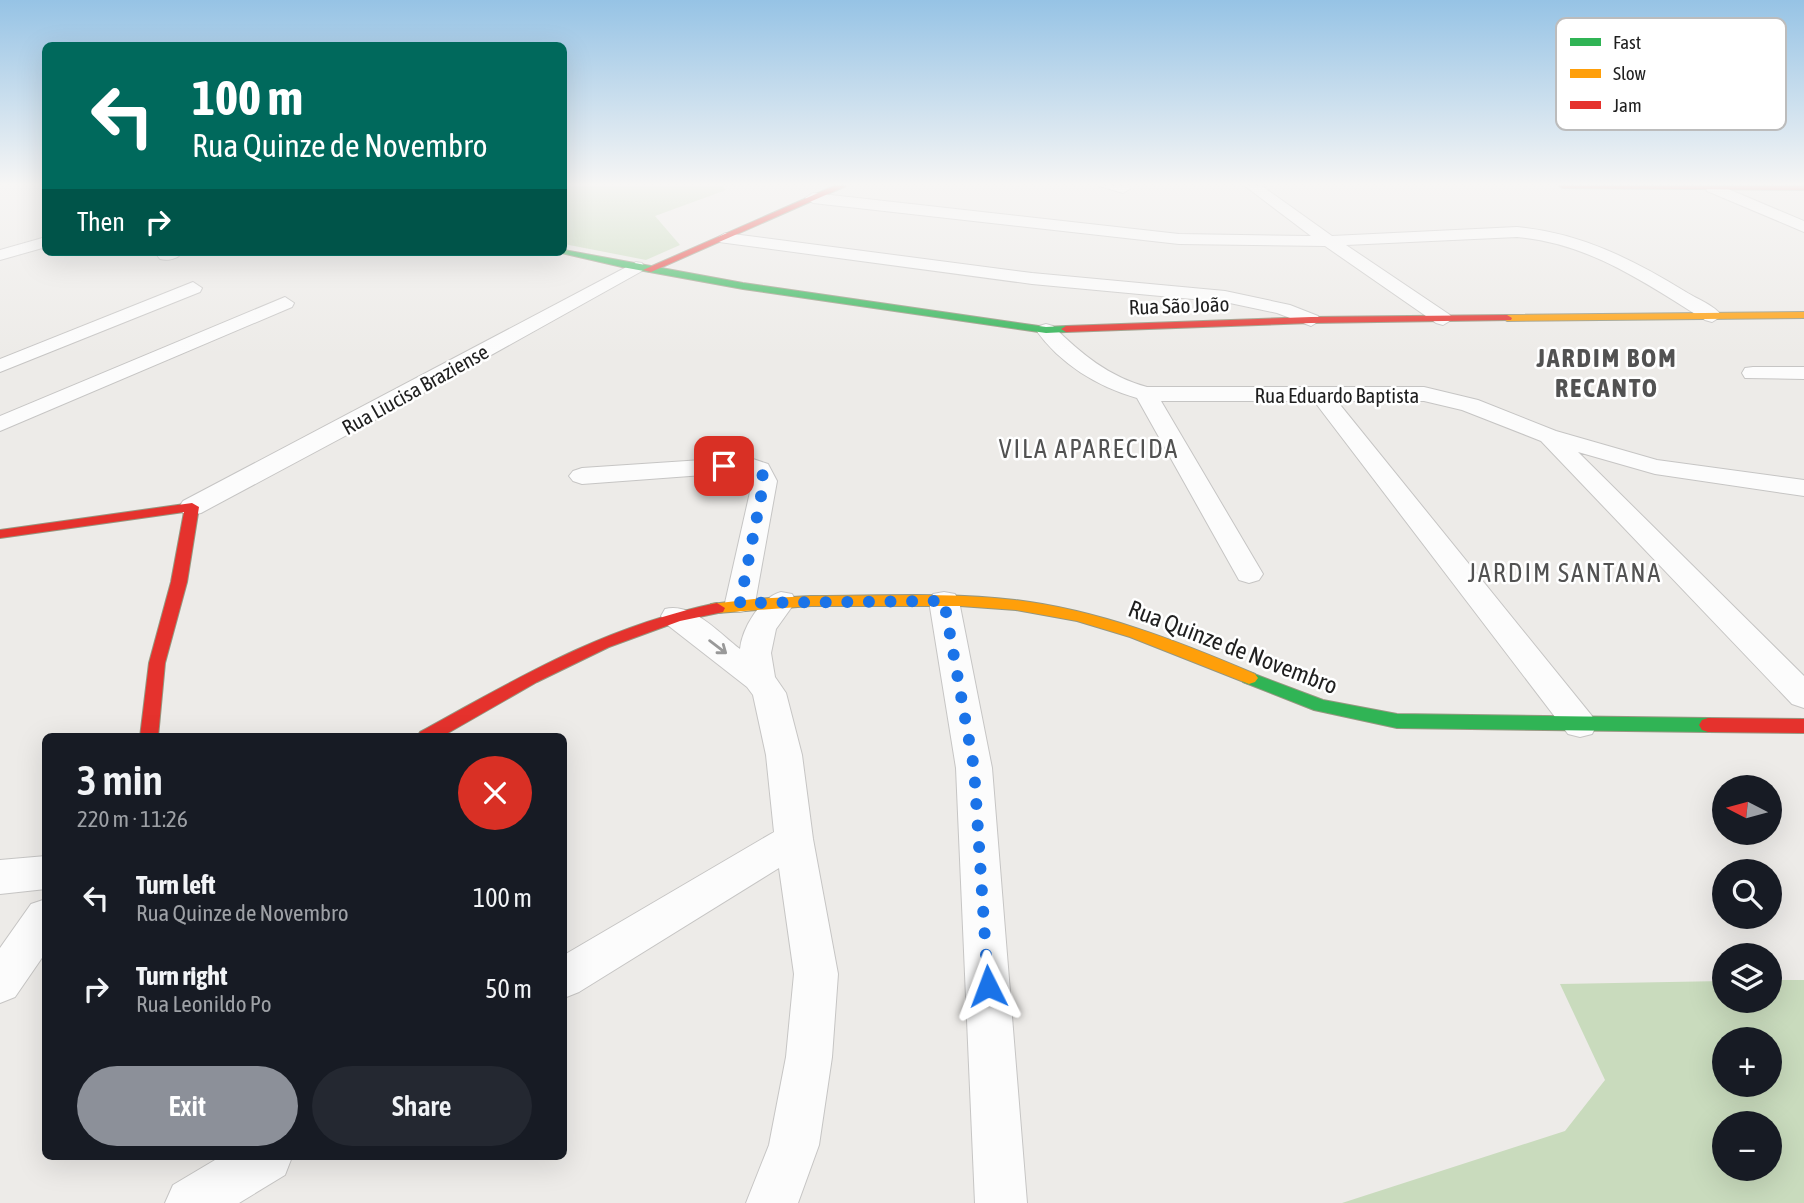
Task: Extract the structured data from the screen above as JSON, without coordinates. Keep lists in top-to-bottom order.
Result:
{
  "streets": {
    "street": [
      "Rua São João",
      "Rua Liucisa Braziense",
      "Rua Eduardo Baptista",
      "Rua Quinze de Novembro"
    ]
  },
  "crossings": [
    ["Rua São João", "Rua Liucisa Braziense"],
    ["Rua São João", "Rua Eduardo Baptista"]
  ],
  "districts": ["JARDIM BOM RECANTO", "VILA APARECIDA", "JARDIM SANTANA"],
  "legend": ["Fast", "Slow", "Jam"],
  "north": "left",
  "page": {
    "turn": ["100 m", "Rua Quinze de Novembro"],
    "then": "Then",
    "heading": ["3 min", "220 m · 11:26"],
    "map_buttons": ["+", "−"],
    "list": [
      {
        "name": "Turn left",
        "note": "Rua Quinze de Novembro",
        "value": "100 m"
      },
      {
        "name": "Turn right",
        "note": "Rua Leonildo Po",
        "value": "50 m"
      }
    ],
    "buttons": ["Exit", "Share"]
  }
}
